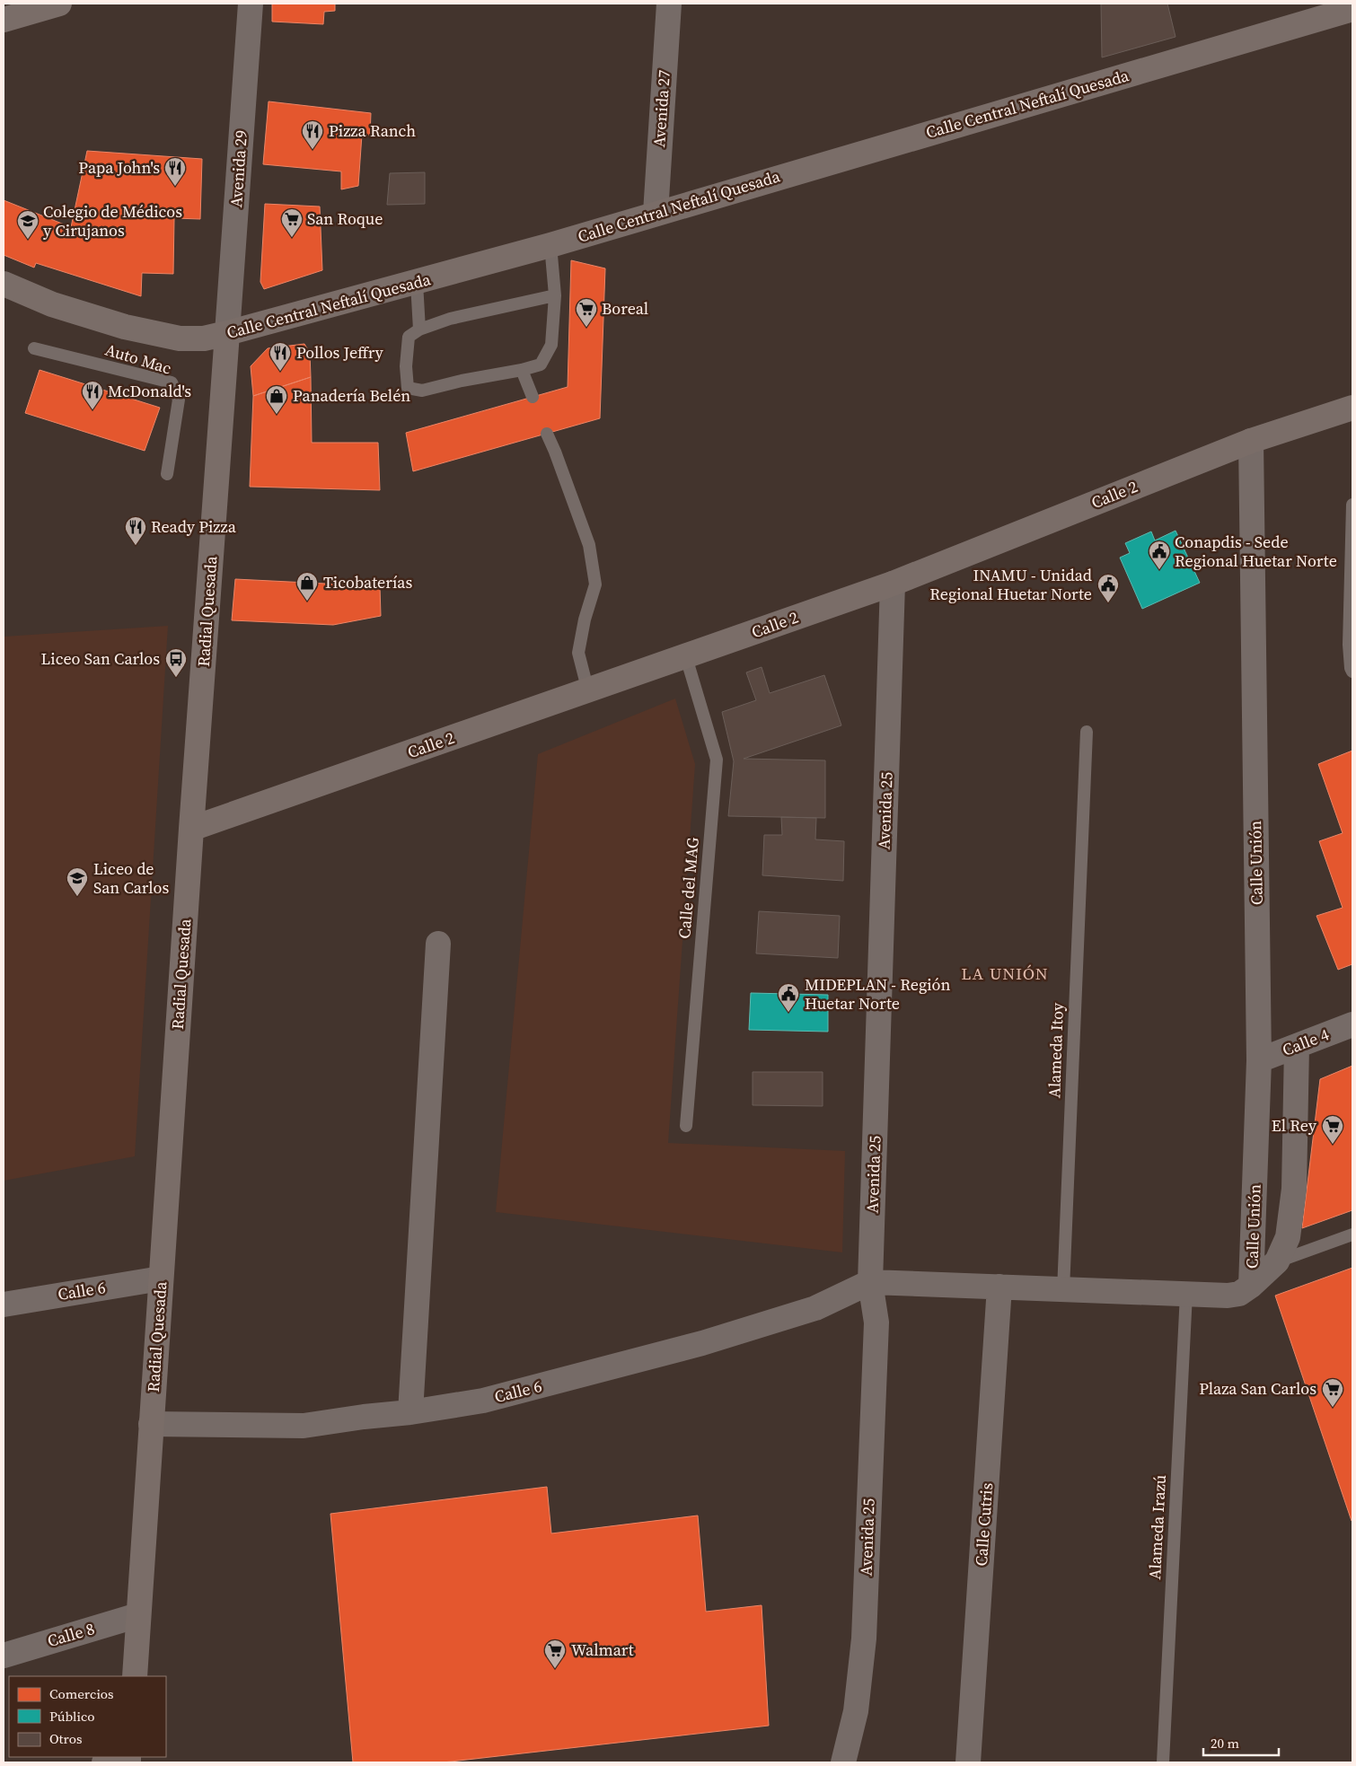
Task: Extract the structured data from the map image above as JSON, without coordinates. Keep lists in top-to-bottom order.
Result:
{
  "streets": {
    "main road": ["Calle Central Neftalí Quesada", "Calle 2", "Radial Quesada"],
    "street": [
      "Avenida 27",
      "Avenida 29",
      "Avenida 25",
      "Calle Unión",
      "Calle 4",
      "Calle 6",
      "Calle Cutris",
      "Calle 8"
    ],
    "lane": [
      "Auto Mac",
      "Calle del MAG",
      "Alameda Itoy",
      "Alameda Irazú"
    ]
  },
  "crossings": [
    ["Calle Central Neftalí Quesada", "Avenida 27"],
    ["Calle Central Neftalí Quesada", "Avenida 29"],
    ["Calle Central Neftalí Quesada", "Radial Quesada"],
    ["Avenida 29", "Radial Quesada"],
    ["Calle 2", "Radial Quesada"],
    ["Calle 2", "Avenida 25"],
    ["Calle 2", "Calle Unión"],
    ["Calle 2", "Calle del MAG"],
    ["Radial Quesada", "Calle 6"],
    ["Radial Quesada", "Calle 8"],
    ["Avenida 25", "Calle Unión"],
    ["Avenida 25", "Calle 6"],
    ["Calle Unión", "Calle 4"],
    ["Calle Unión", "Alameda Itoy"],
    ["Calle Unión", "Calle 6"],
    ["Calle Unión", "Calle Cutris"],
    ["Calle Unión", "Alameda Irazú"]
  ],
  "districts": ["LA UNIÓN"],
  "places": {
    "restaurant": [
      "Pizza Ranch",
      "Papa John's",
      "Pollos Jeffry",
      "McDonald's",
      "Ready Pizza"
    ],
    "supermarket": [
      "San Roque",
      "Boreal",
      "El Rey",
      "Plaza San Carlos",
      "Walmart"
    ],
    "school or university": ["Colegio de Médicos y Cirujanos", "Liceo de San Carlos"],
    "shop": ["Panadería Belén", "Ticobaterías"],
    "public building": ["Conapdis - Sede Regional Huetar Norte", "INAMU - Unidad Regional Huetar Norte", "MIDEPLAN - Región Huetar Norte"],
    "bus stop": ["Liceo San Carlos"]
  },
  "legend": ["Comercios", "Público", "Otros"],
  "scale_bar": "20 m"
}
